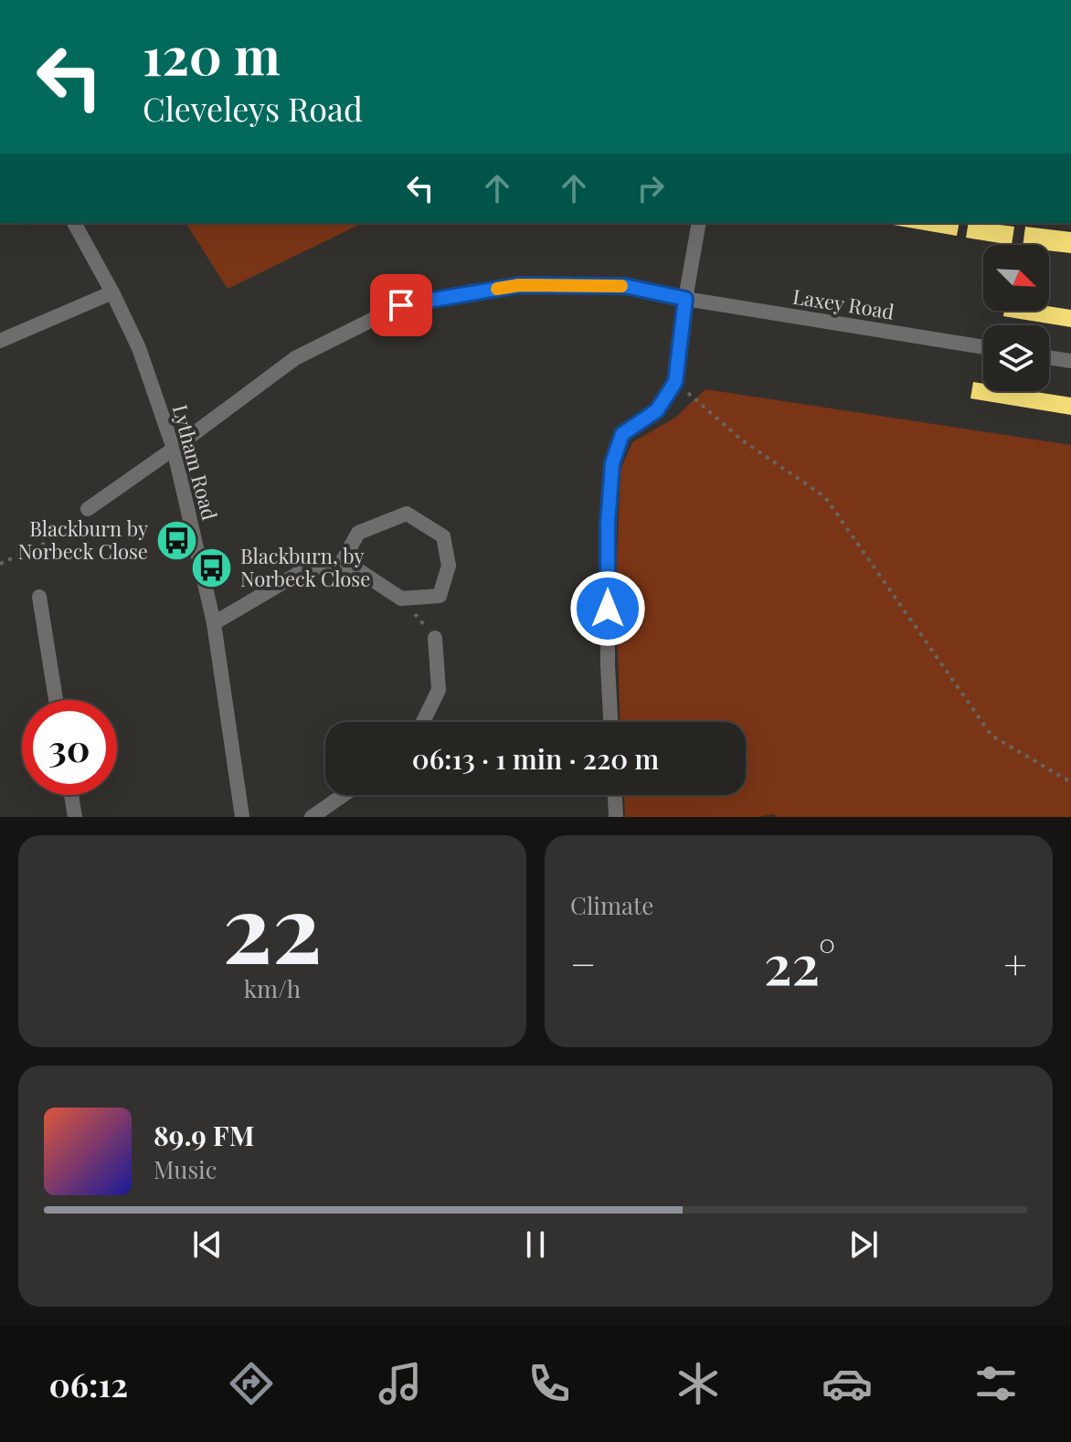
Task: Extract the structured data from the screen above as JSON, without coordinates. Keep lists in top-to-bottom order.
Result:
{
  "streets": {
    "street": ["Laxey Road", "Lytham Road"]
  },
  "crossings": [
    ["Laxey Road", "Lytham Road"]
  ],
  "places": {
    "bus stop": ["Blackburn by Norbeck Close", "Blackburn, by Norbeck Close"]
  },
  "north": "bottom right",
  "page": {
    "turn": ["120 m", "Cleveleys Road"],
    "limit": "30",
    "trip": "06:13 · 1 min · 220 m",
    "tile": [
      ["22", "km/h"],
      "Climate"
    ],
    "heat": ["−", "22°", "+"],
    "song": ["89.9 FM", "Music"],
    "tabs": "06:12"
  }
}
